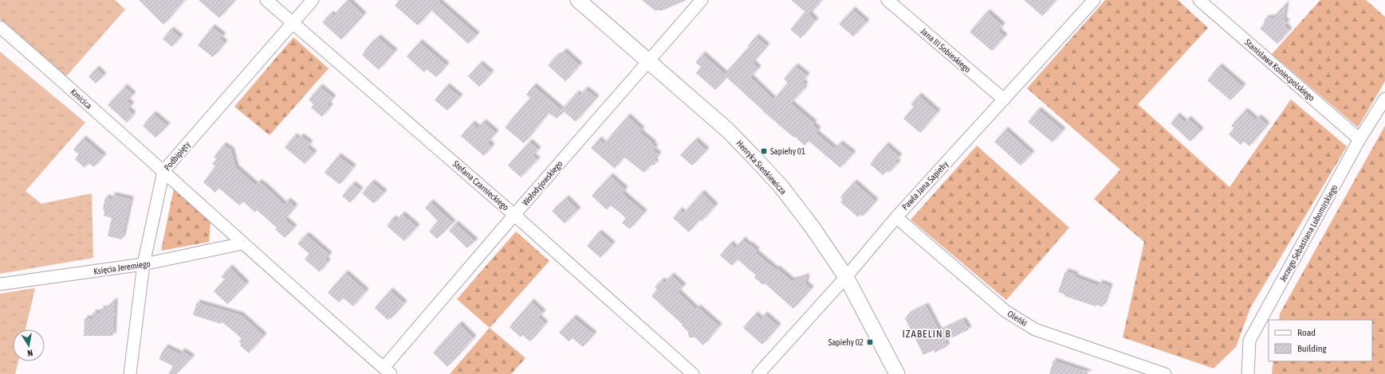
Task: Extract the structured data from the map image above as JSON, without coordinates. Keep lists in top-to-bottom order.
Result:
{
  "streets": {
    "street": [
      "Jana III Sobieskiego",
      "Stanisława Koniecpolskiego",
      "Kmicica",
      "Podbipięty",
      "Henryka Sienkiewicza",
      "Wołodyjowskiego",
      "Stefana Czarnieckiego",
      "Pawła Jana Sapiehy",
      "Jerzego Sebastiana Lubomirskiego",
      "Księcia Jeremiego",
      "Oleńki"
    ]
  },
  "crossings": [
    ["Jana III Sobieskiego", "Pawła Jana Sapiehy"],
    ["Stanisława Koniecpolskiego", "Jerzego Sebastiana Lubomirskiego"],
    ["Kmicica", "Podbipięty"],
    ["Podbipięty", "Stefana Czarnieckiego"],
    ["Podbipięty", "Księcia Jeremiego"],
    ["Henryka Sienkiewicza", "Wołodyjowskiego"],
    ["Henryka Sienkiewicza", "Pawła Jana Sapiehy"],
    ["Wołodyjowskiego", "Stefana Czarnieckiego"],
    ["Pawła Jana Sapiehy", "Oleńki"]
  ],
  "districts": ["IZABELIN B"],
  "places": {
    "transit": ["Sapiehy 01", "Sapiehy 02"]
  },
  "legend": ["Road", "Building"],
  "north": "bottom"
}
